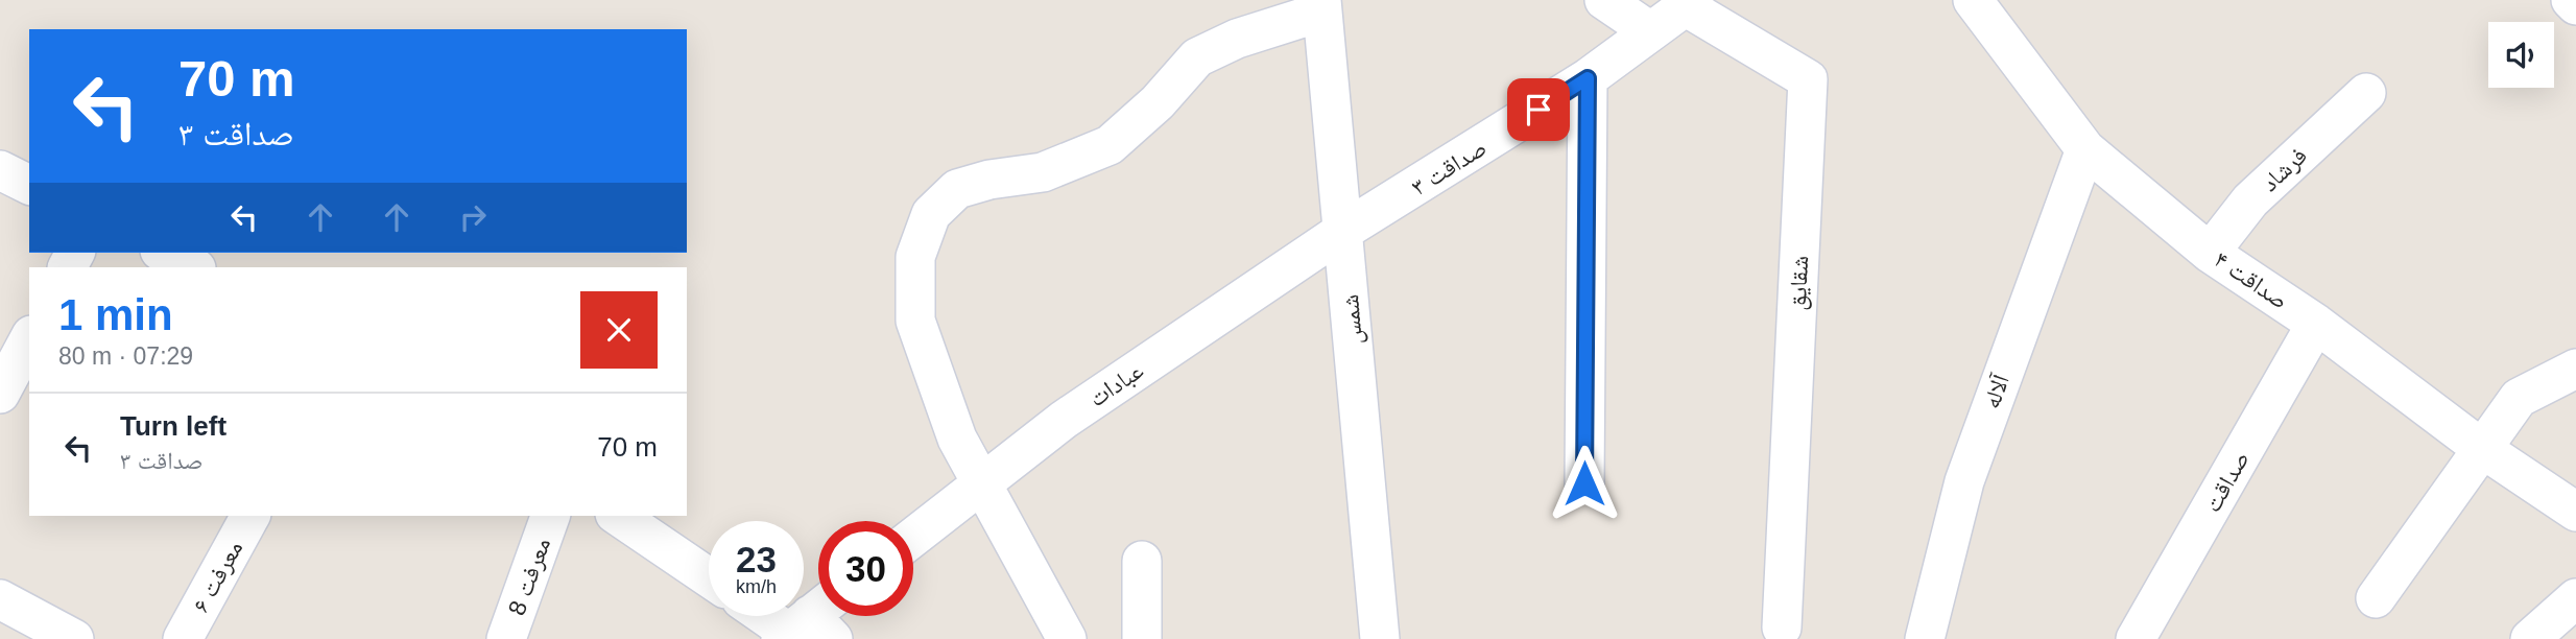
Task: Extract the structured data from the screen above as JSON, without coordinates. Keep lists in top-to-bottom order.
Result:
{
  "streets": {
    "street": [
      "صداقت ۳",
      "فرشاد",
      "صداقت ۴",
      "شقایق",
      "شمس",
      "عبادات",
      "آلاله",
      "صداقت",
      "معرفت ۶",
      "معرفت 8"
    ]
  },
  "crossings": [
    ["صداقت ۳", "شقایق"],
    ["صداقت ۳", "شمس"],
    ["صداقت ۳", "عبادات"],
    ["فرشاد", "صداقت ۴"],
    ["صداقت ۴", "آلاله"],
    ["صداقت ۴", "صداقت"],
    ["شمس", "عبادات"]
  ],
  "page": {
    "turn": ["70 m", "صداقت ۳"],
    "heading": ["1 min", "80 m · 07:29"],
    "list": [
      {
        "name": "Turn left",
        "note": "صداقت ۳",
        "value": "70 m"
      }
    ],
    "speed": "23 km/h",
    "limit": "30"
  }
}
